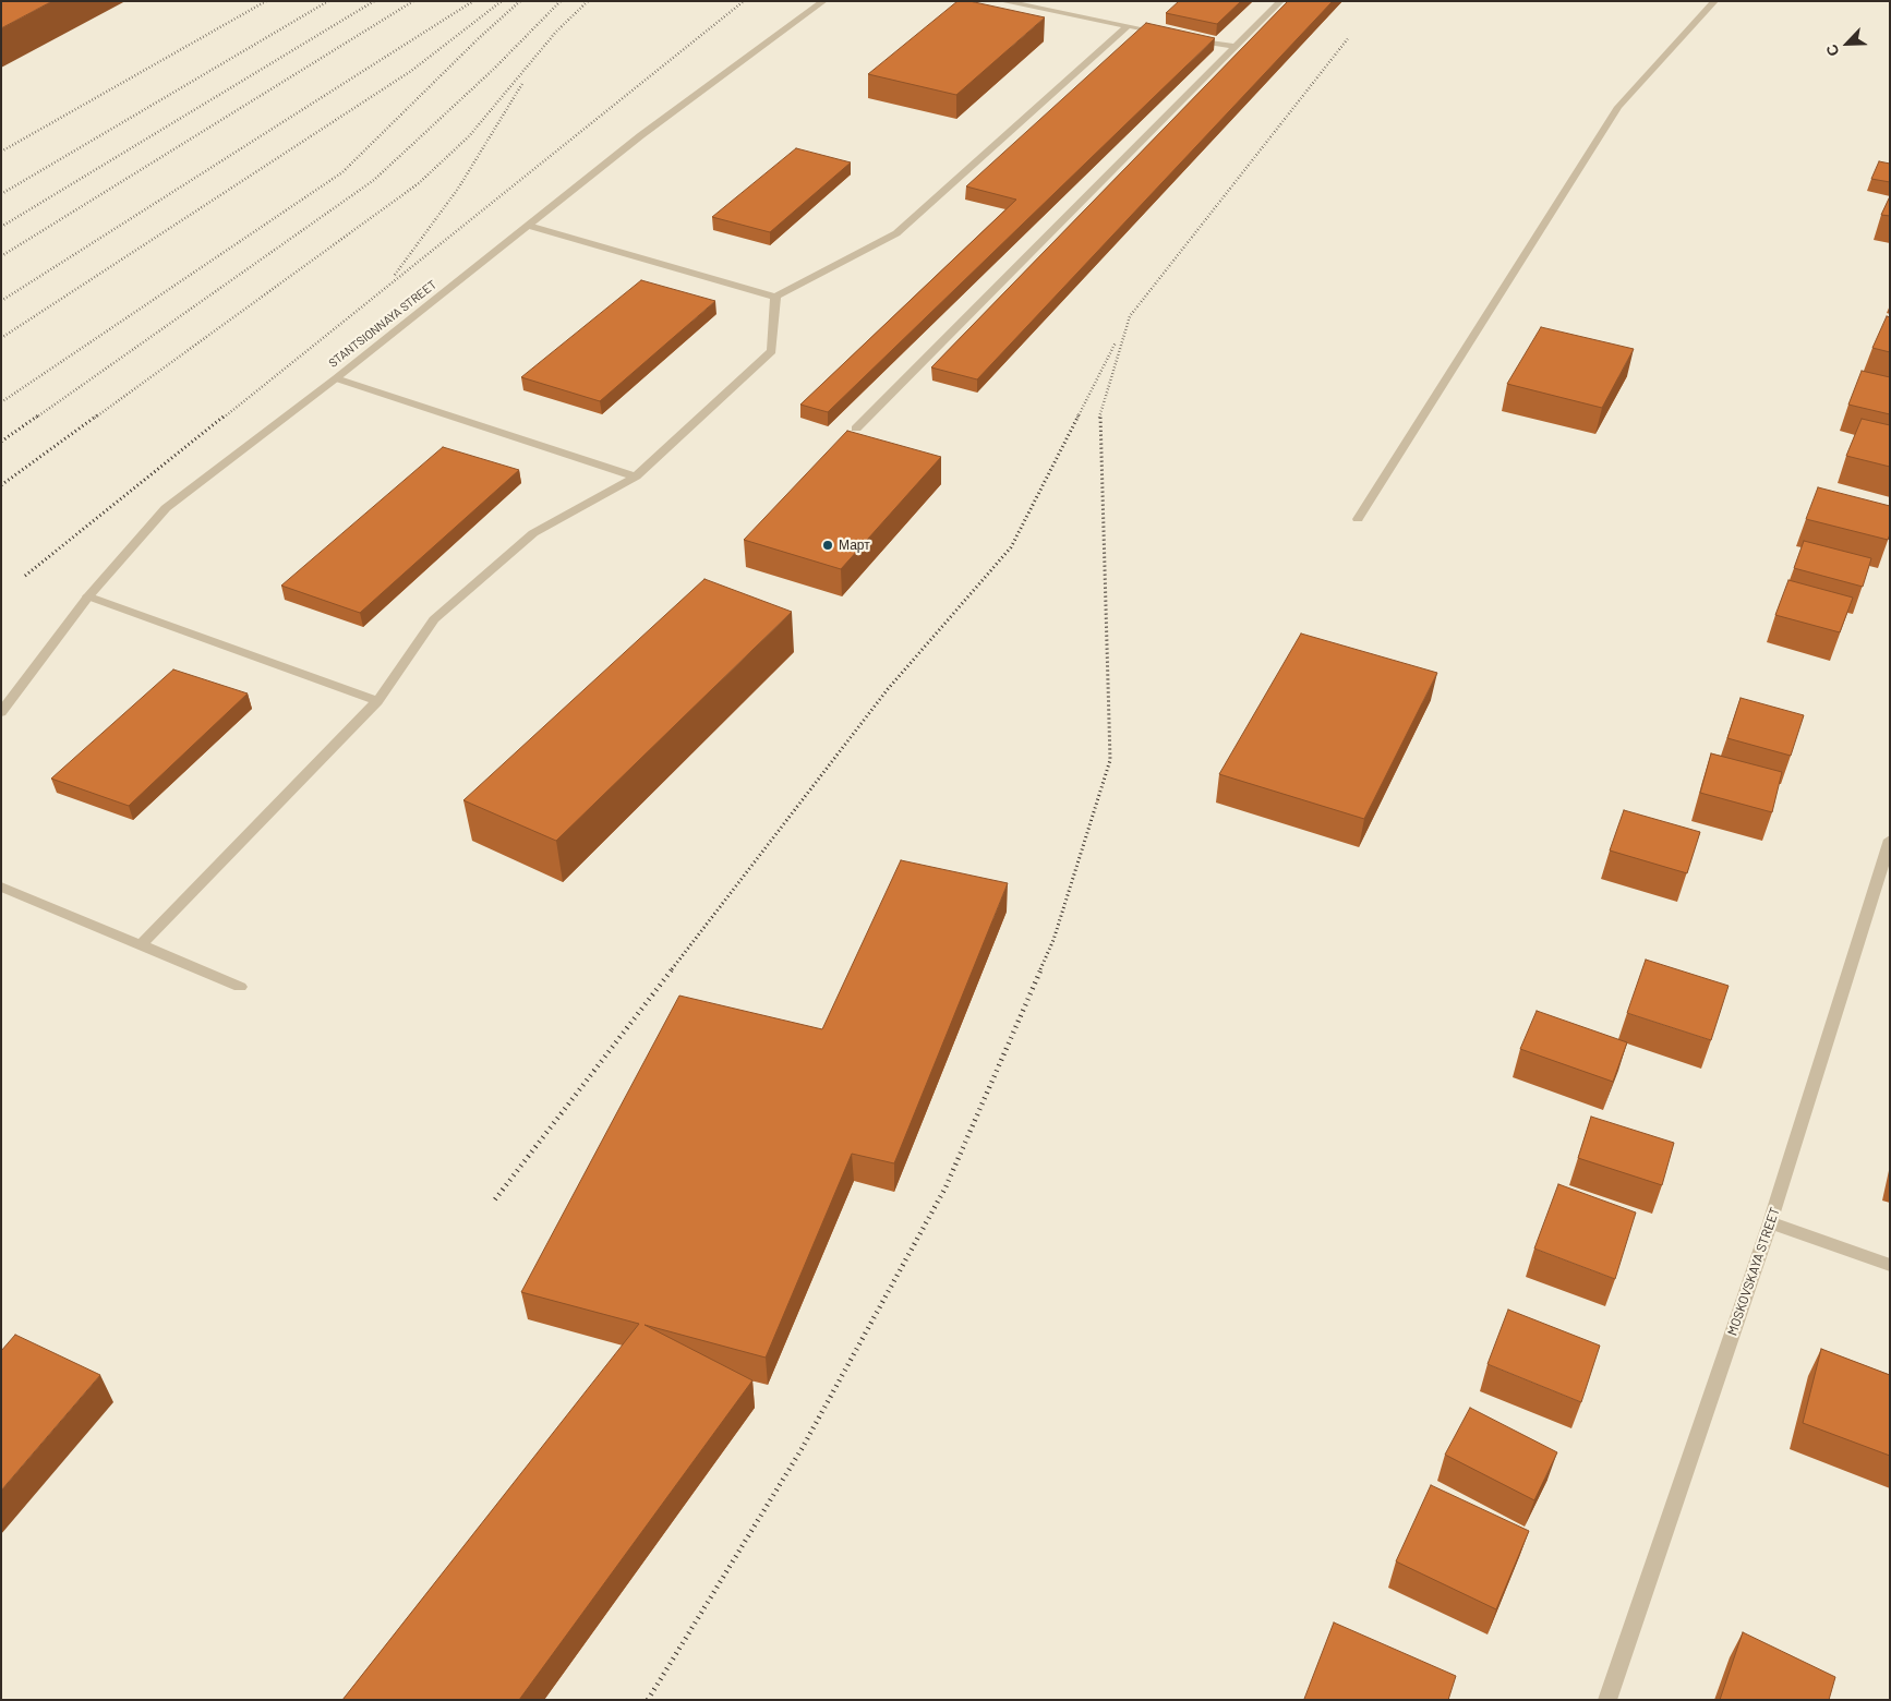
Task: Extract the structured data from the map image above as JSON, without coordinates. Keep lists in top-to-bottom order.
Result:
{
  "streets": {
    "street": ["STANTSIONNAYA STREET", "MOSKOVSKAYA STREET"]
  },
  "places": ["Март"],
  "north": "bottom left"
}
